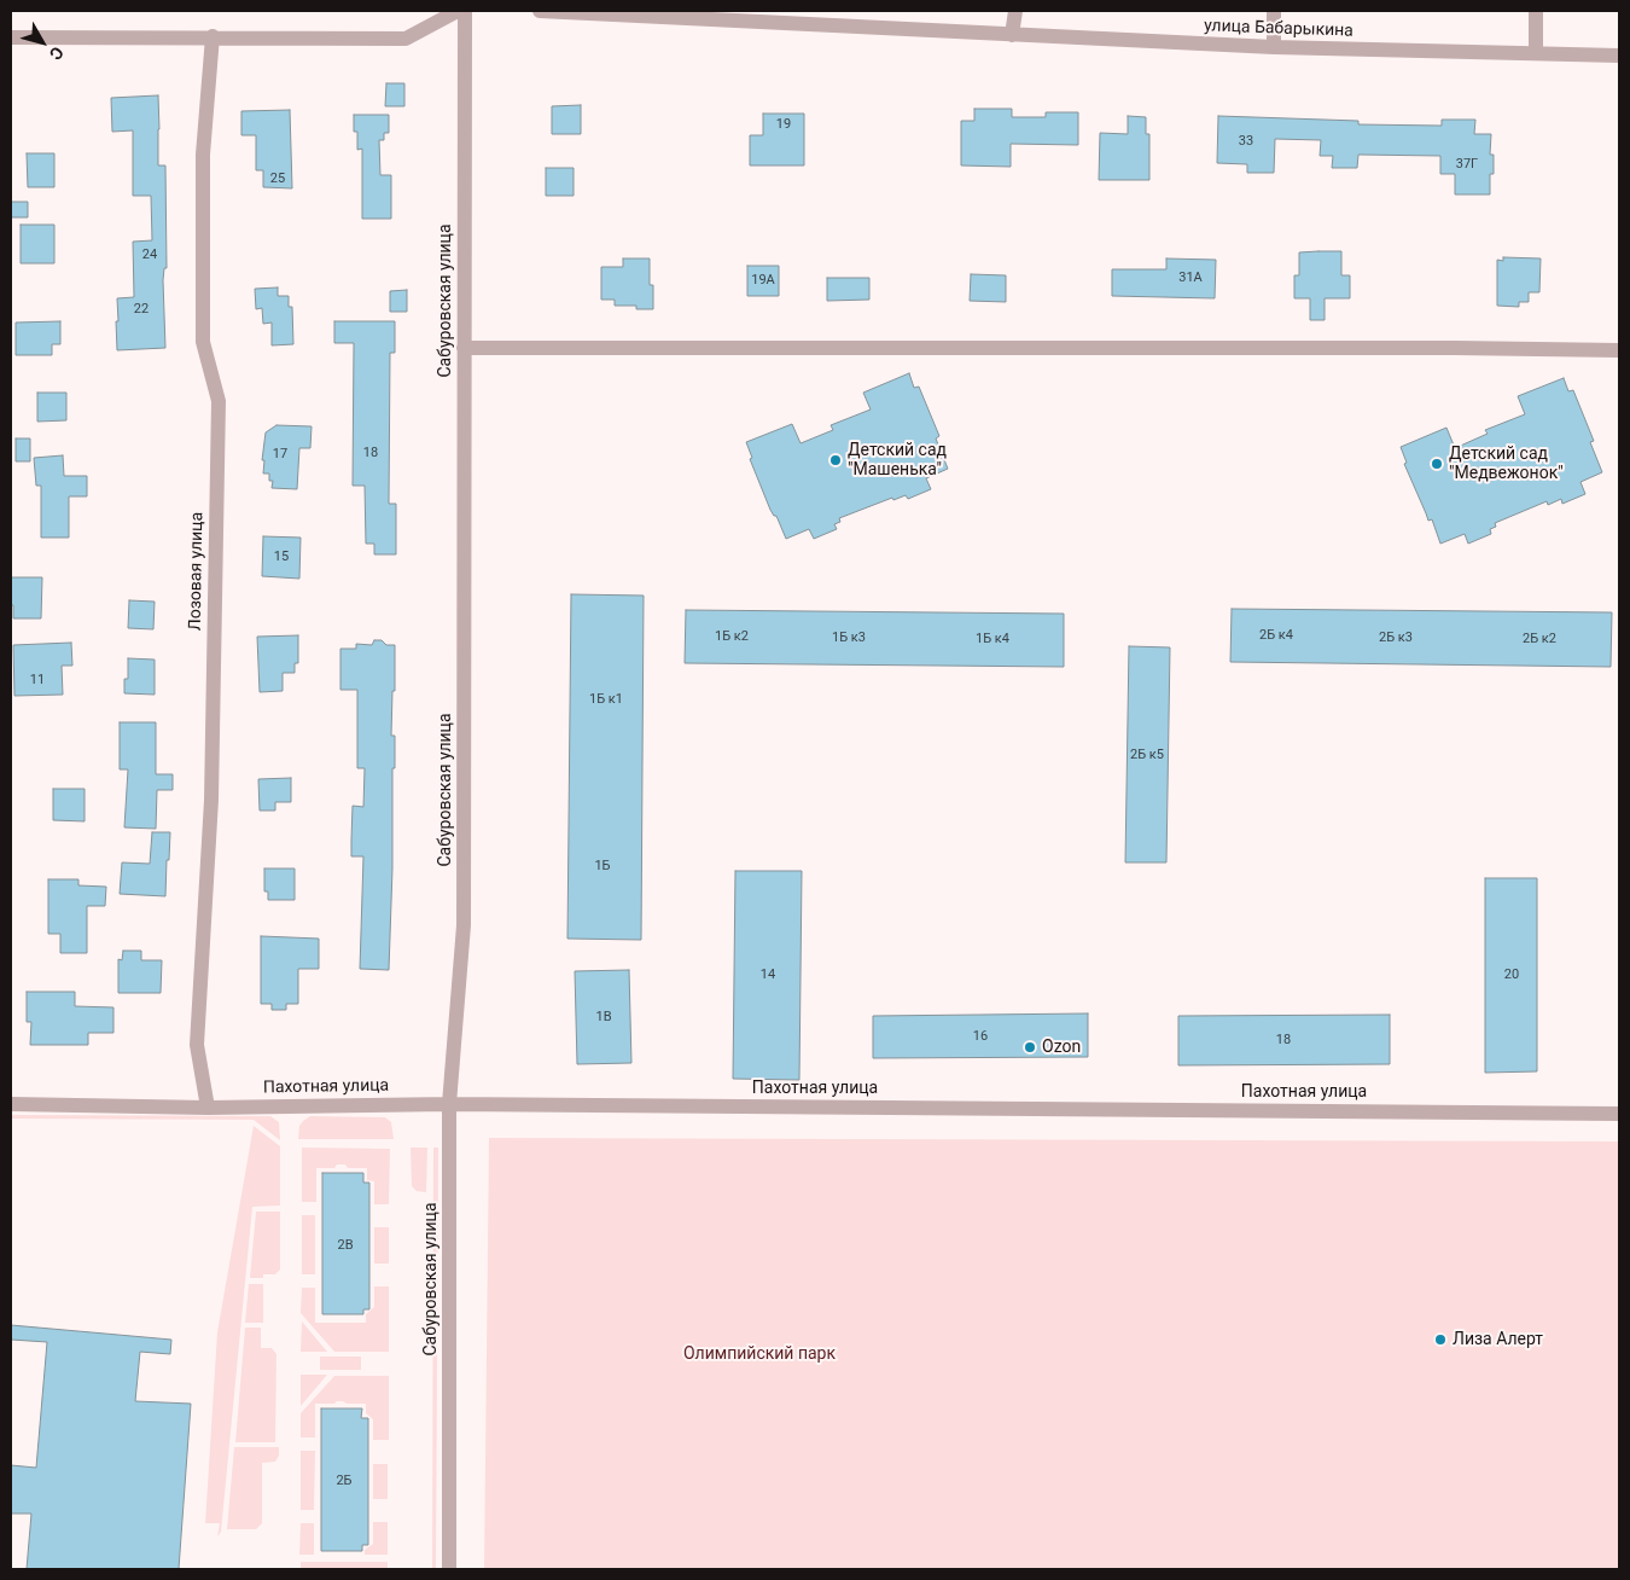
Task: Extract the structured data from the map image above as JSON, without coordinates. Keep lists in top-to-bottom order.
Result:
{
  "streets": {
    "street": [
      "улица Бабарыкина",
      "Сабуровская улица",
      "Лозовая улица",
      "Пахотная улица"
    ]
  },
  "crossings": [
    ["Сабуровская улица", "Пахотная улица"],
    ["Лозовая улица", "Пахотная улица"]
  ],
  "parks": ["Олимпийский парк"],
  "places": [
    "Детский сад \"Машенька\"",
    "Детский сад \"Медвежонок\"",
    "Ozon",
    "Лиза Алерт"
  ],
  "house_numbers": [
    "19",
    "33",
    "37Г",
    "25",
    "24",
    "31А",
    "19А",
    "22",
    "18",
    "17",
    "15",
    "2Б к4",
    "1Б к2",
    "1Б к3",
    "2Б к3",
    "1Б к4",
    "2Б к2",
    "11",
    "1Б к1",
    "2Б к5",
    "1Б",
    "14",
    "20",
    "1В",
    "16",
    "18",
    "2В",
    "2Б"
  ],
  "north": "bottom right"
}
